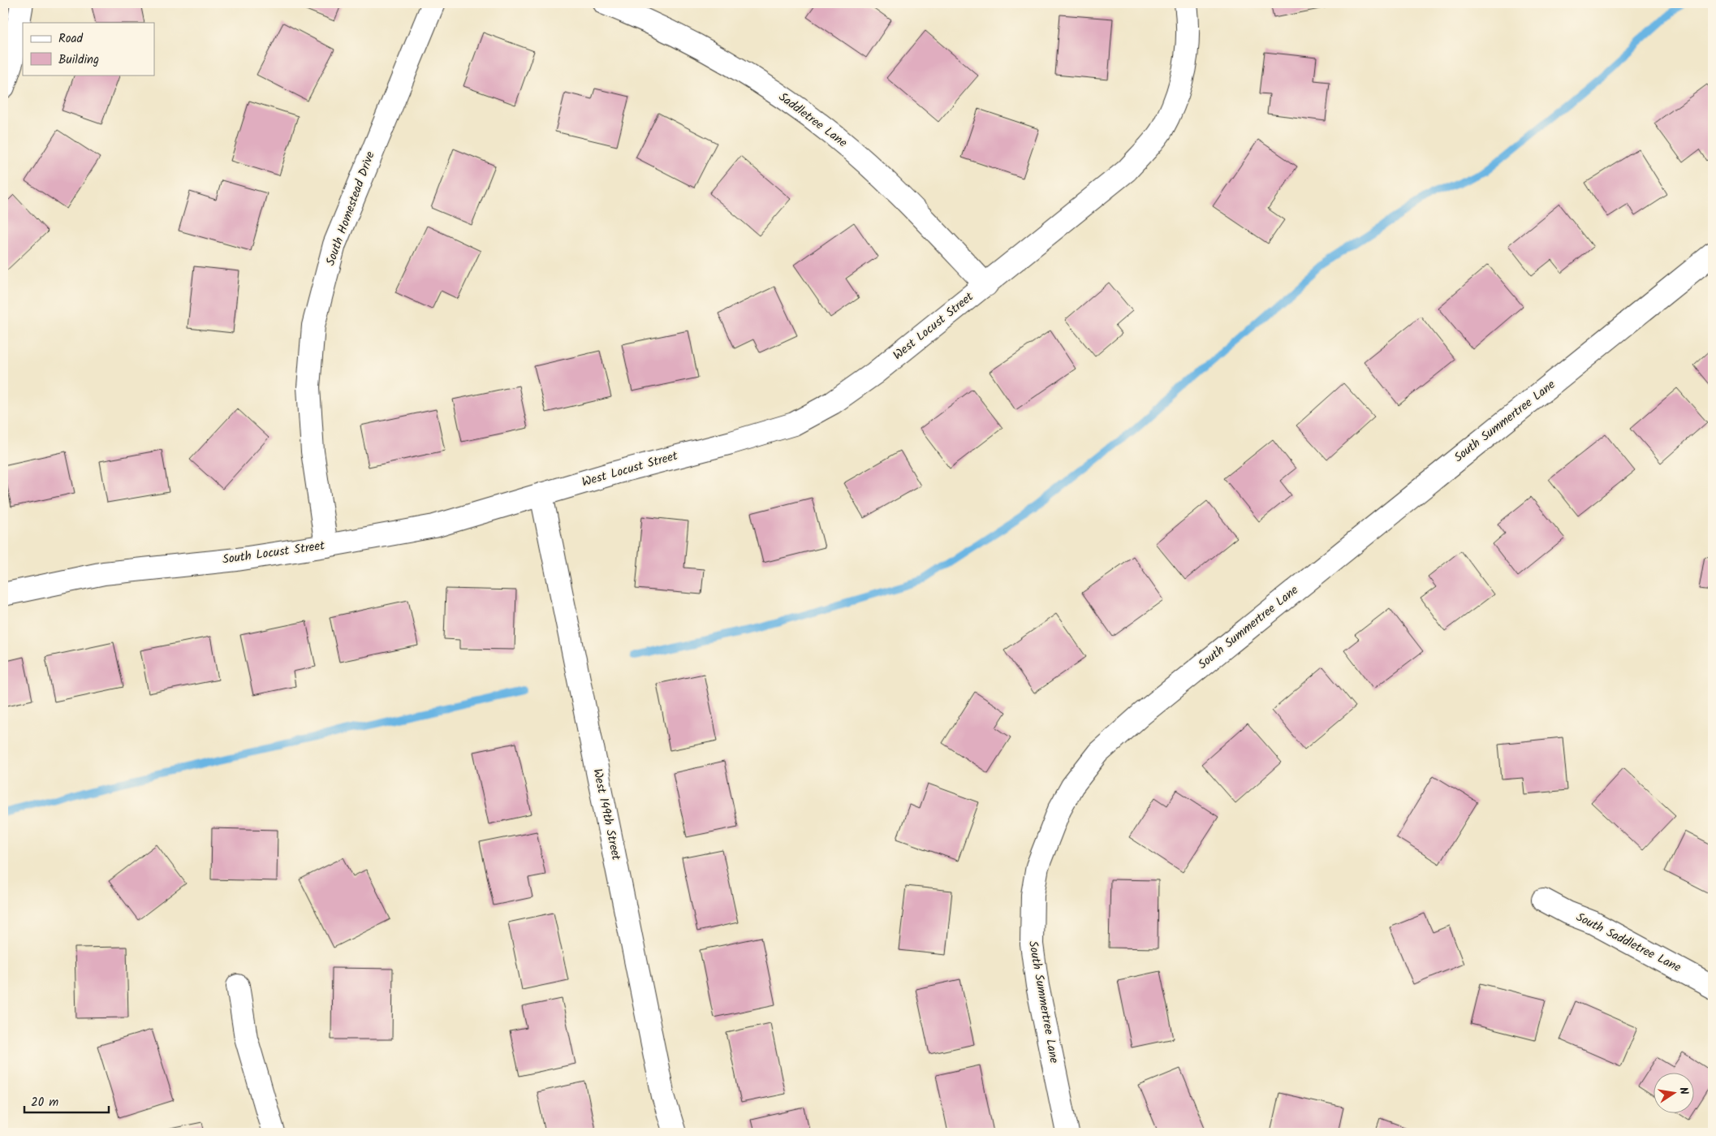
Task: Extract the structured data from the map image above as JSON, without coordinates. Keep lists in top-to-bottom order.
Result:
{
  "streets": {
    "street": [
      "Saddletree Lane",
      "South Homestead Drive",
      "West Locust Street",
      "South Summertree Lane",
      "South Locust Street",
      "West 149th Street",
      "South Saddletree Lane"
    ]
  },
  "crossings": [
    ["Saddletree Lane", "West Locust Street"],
    ["South Homestead Drive", "South Locust Street"],
    ["West Locust Street", "South Locust Street"],
    ["West Locust Street", "West 149th Street"],
    ["South Locust Street", "West 149th Street"]
  ],
  "legend": ["Road", "Building"],
  "scale_bar": "20 m",
  "north": "right"
}
